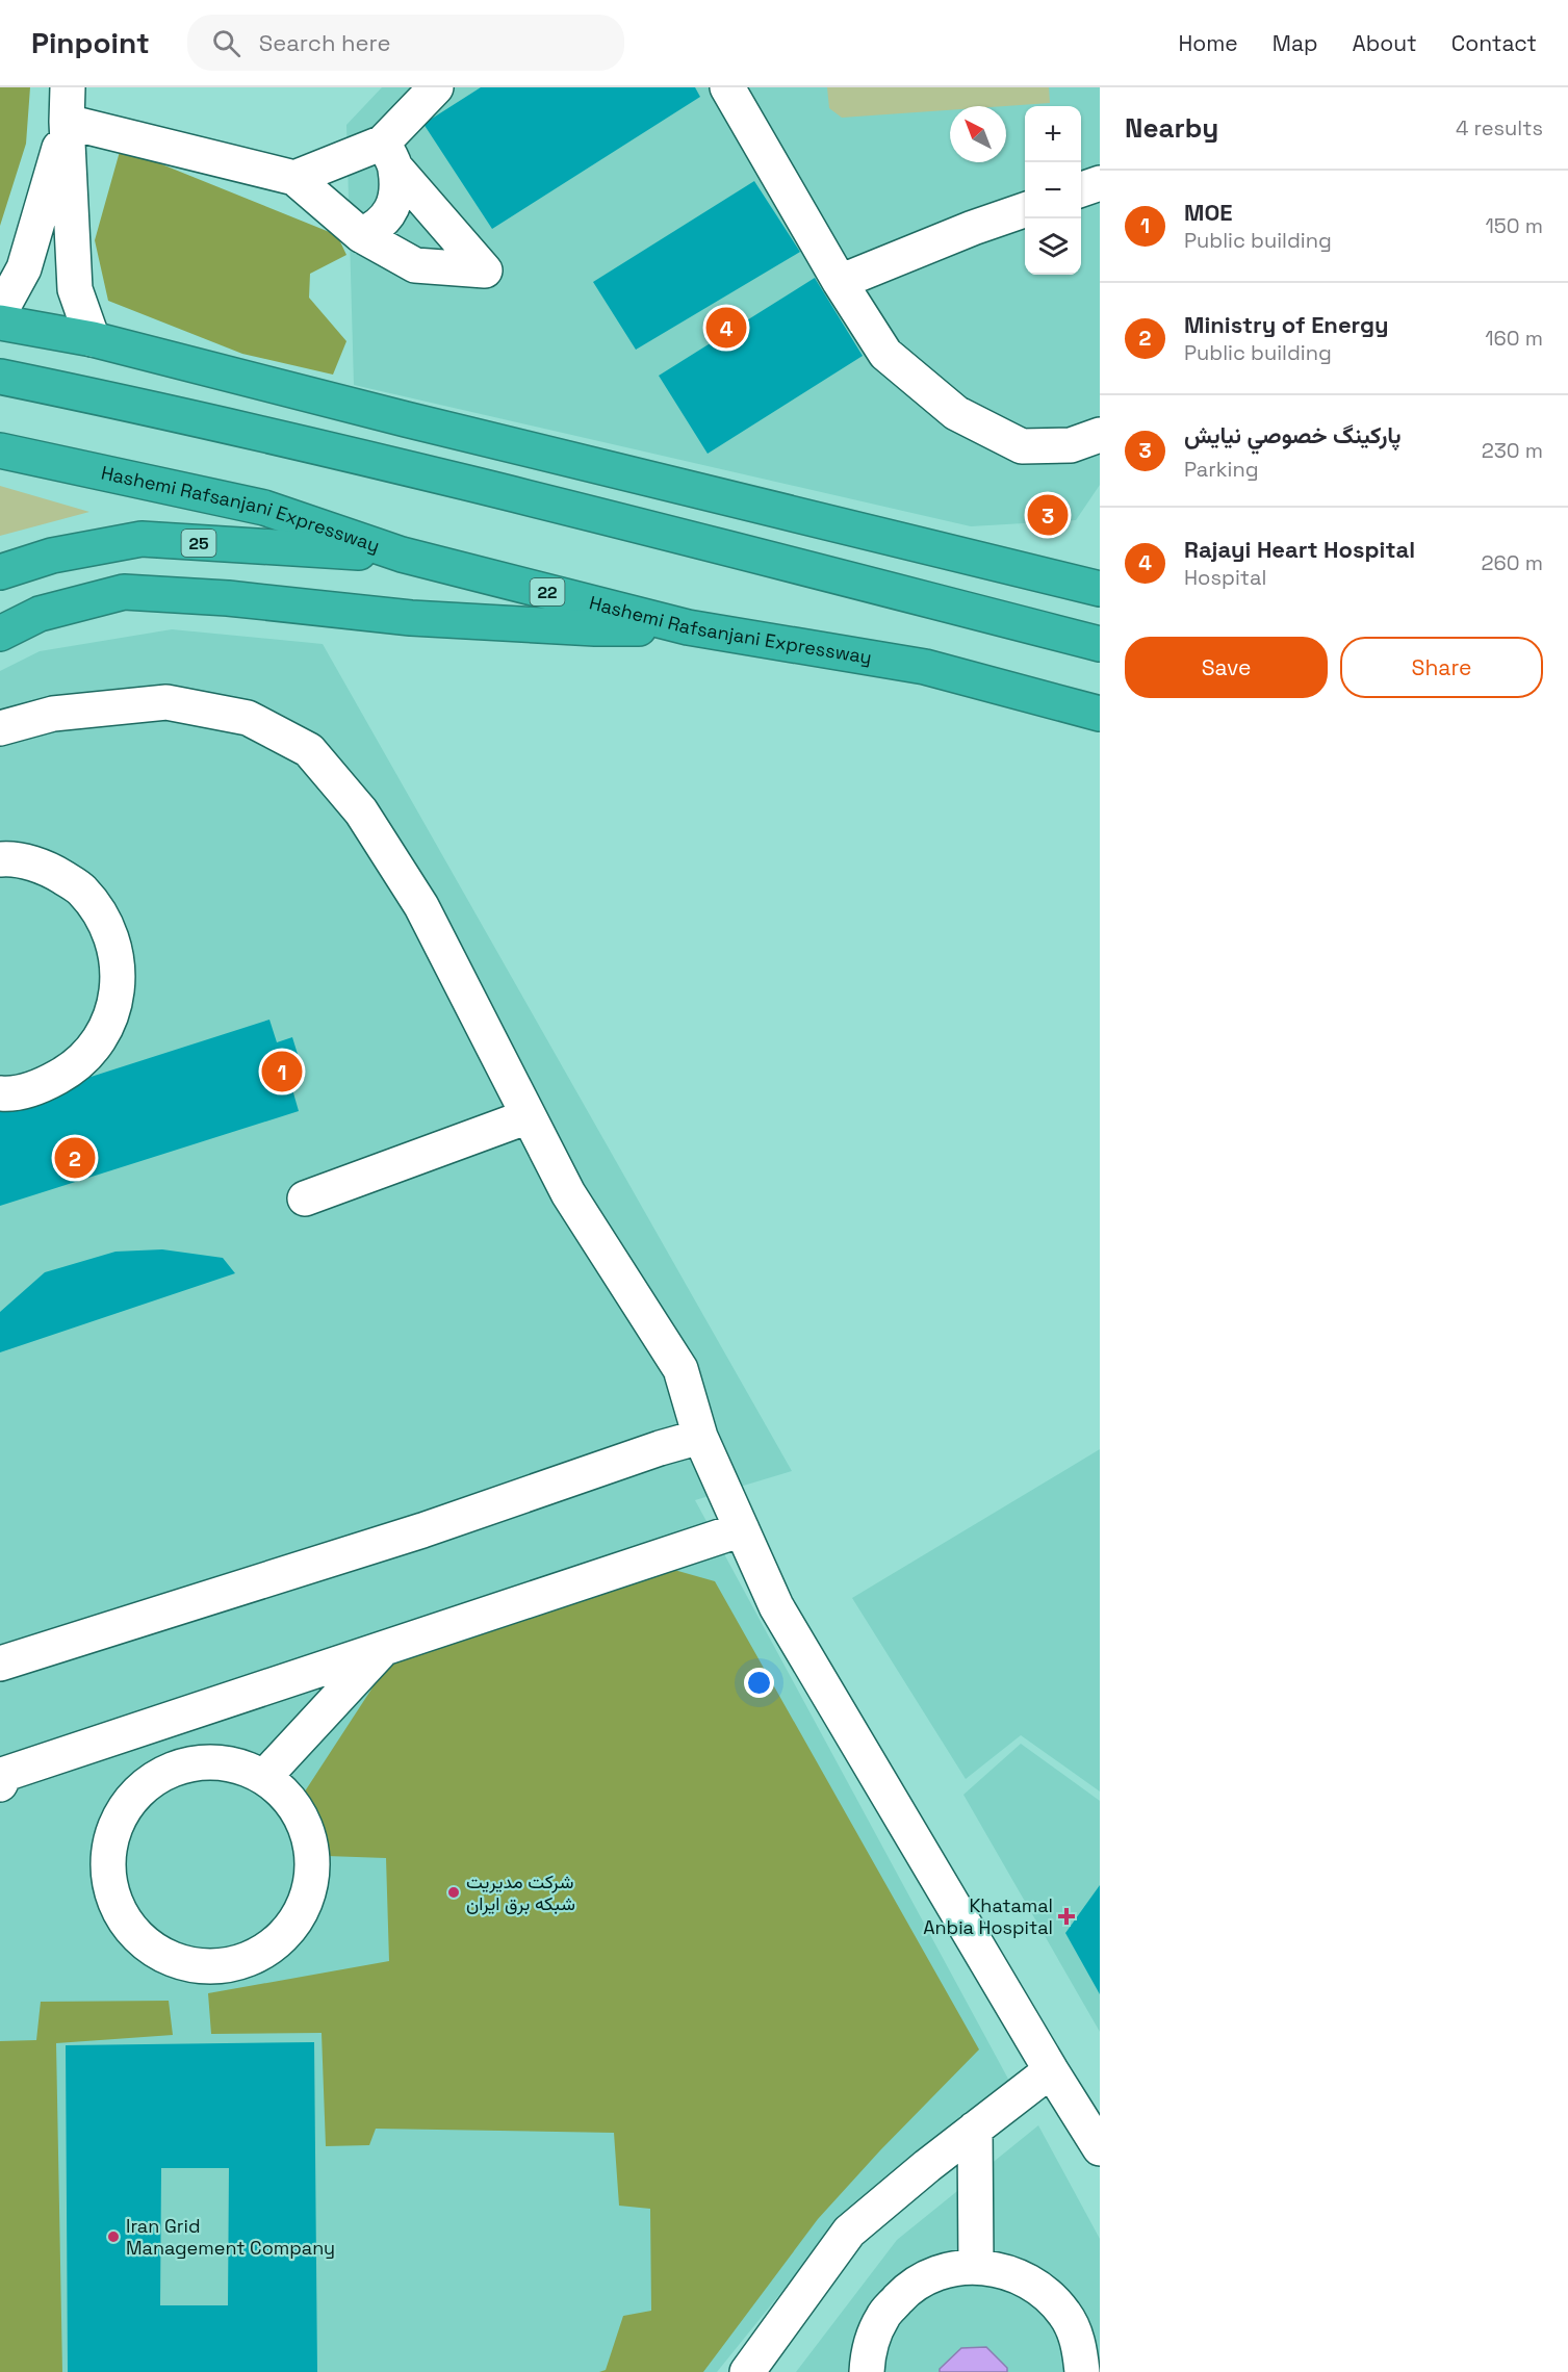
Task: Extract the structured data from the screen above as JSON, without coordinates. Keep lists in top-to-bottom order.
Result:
{
  "streets": {
    "highway": ["Hashemi Rafsanjani Expressway", "25", "22"]
  },
  "crossings": [
    ["Hashemi Rafsanjani Expressway", "25"]
  ],
  "places": {
    "other": ["شرکت مدیریت شبکه برق ایران", "Iran Grid Management Company"],
    "health": ["Khatamal Anbia Hospital"]
  },
  "north": "top left",
  "page": {
    "header": "Pinpoint",
    "search": "Search here",
    "nav": [
      "Home",
      "Map",
      "About",
      "Contact"
    ],
    "heading": ["Nearby", "4 results"],
    "map_buttons": ["+", "−"],
    "list": [
      {
        "mark": "1",
        "name": "MOE",
        "note": "Public building",
        "value": "150 m"
      },
      {
        "mark": "2",
        "name": "Ministry of Energy",
        "note": "Public building",
        "value": "160 m"
      },
      {
        "mark": "3",
        "name": "پاركينگ خصوصي نيايش",
        "note": "Parking",
        "value": "230 m"
      },
      {
        "mark": "4",
        "name": "Rajayi Heart Hospital",
        "note": "Hospital",
        "value": "260 m"
      }
    ],
    "pins": [
      "4",
      "3",
      "1",
      "2"
    ],
    "buttons": ["Save", "Share"]
  }
}
